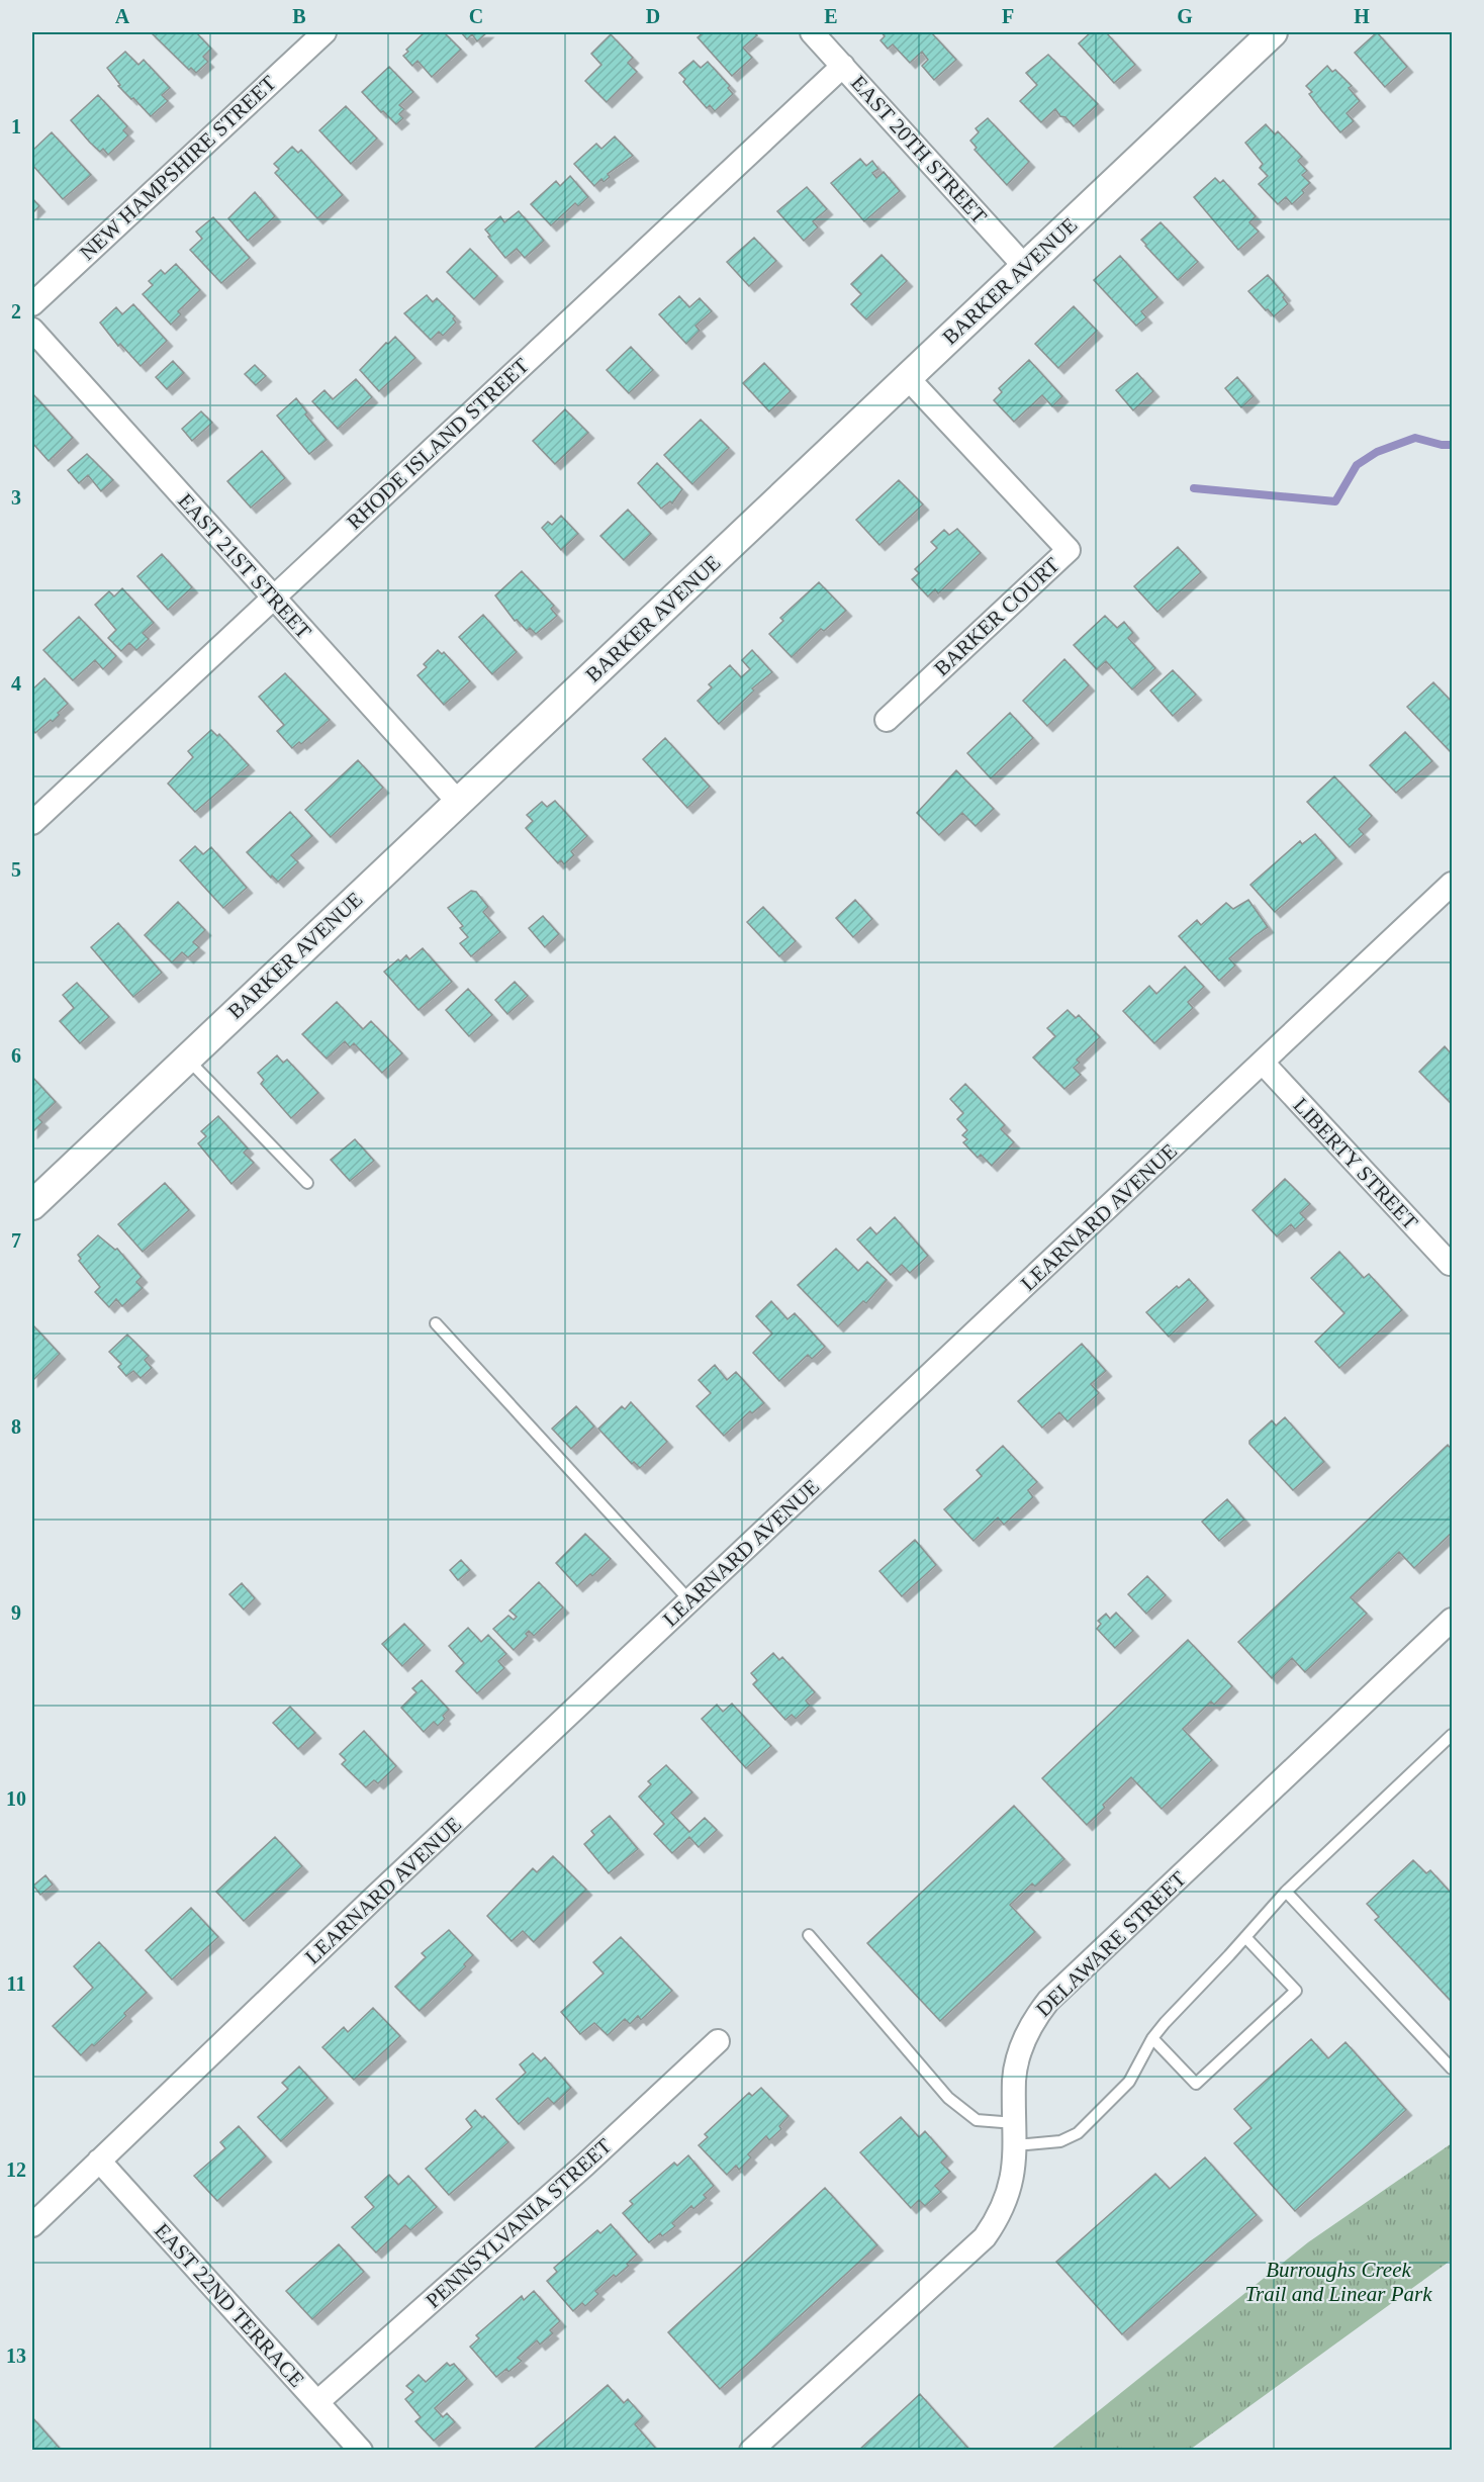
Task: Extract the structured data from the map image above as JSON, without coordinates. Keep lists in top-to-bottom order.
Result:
{
  "streets": {
    "street": [
      "EAST 20TH STREET",
      "NEW HAMPSHIRE STREET",
      "BARKER AVENUE",
      "RHODE ISLAND STREET",
      "EAST 21ST STREET",
      "BARKER COURT",
      "LIBERTY STREET",
      "LEARNARD AVENUE",
      "DELAWARE STREET",
      "PENNSYLVANIA STREET",
      "EAST 22ND TERRACE"
    ]
  },
  "crossings": [
    ["EAST 20TH STREET", "BARKER AVENUE"],
    ["EAST 20TH STREET", "RHODE ISLAND STREET"],
    ["BARKER AVENUE", "EAST 21ST STREET"],
    ["BARKER AVENUE", "BARKER COURT"],
    ["RHODE ISLAND STREET", "EAST 21ST STREET"],
    ["LIBERTY STREET", "LEARNARD AVENUE"],
    ["LEARNARD AVENUE", "EAST 22ND TERRACE"],
    ["PENNSYLVANIA STREET", "EAST 22ND TERRACE"]
  ],
  "parks": ["Burroughs Creek Trail and Linear Park"],
  "grid": {
    "columns": [
      "A",
      "B",
      "C",
      "D",
      "E",
      "F",
      "G",
      "H"
    ],
    "rows": [
      "1",
      "2",
      "3",
      "4",
      "5",
      "6",
      "7",
      "8",
      "9",
      "10",
      "11",
      "12",
      "13"
    ]
  }
}
